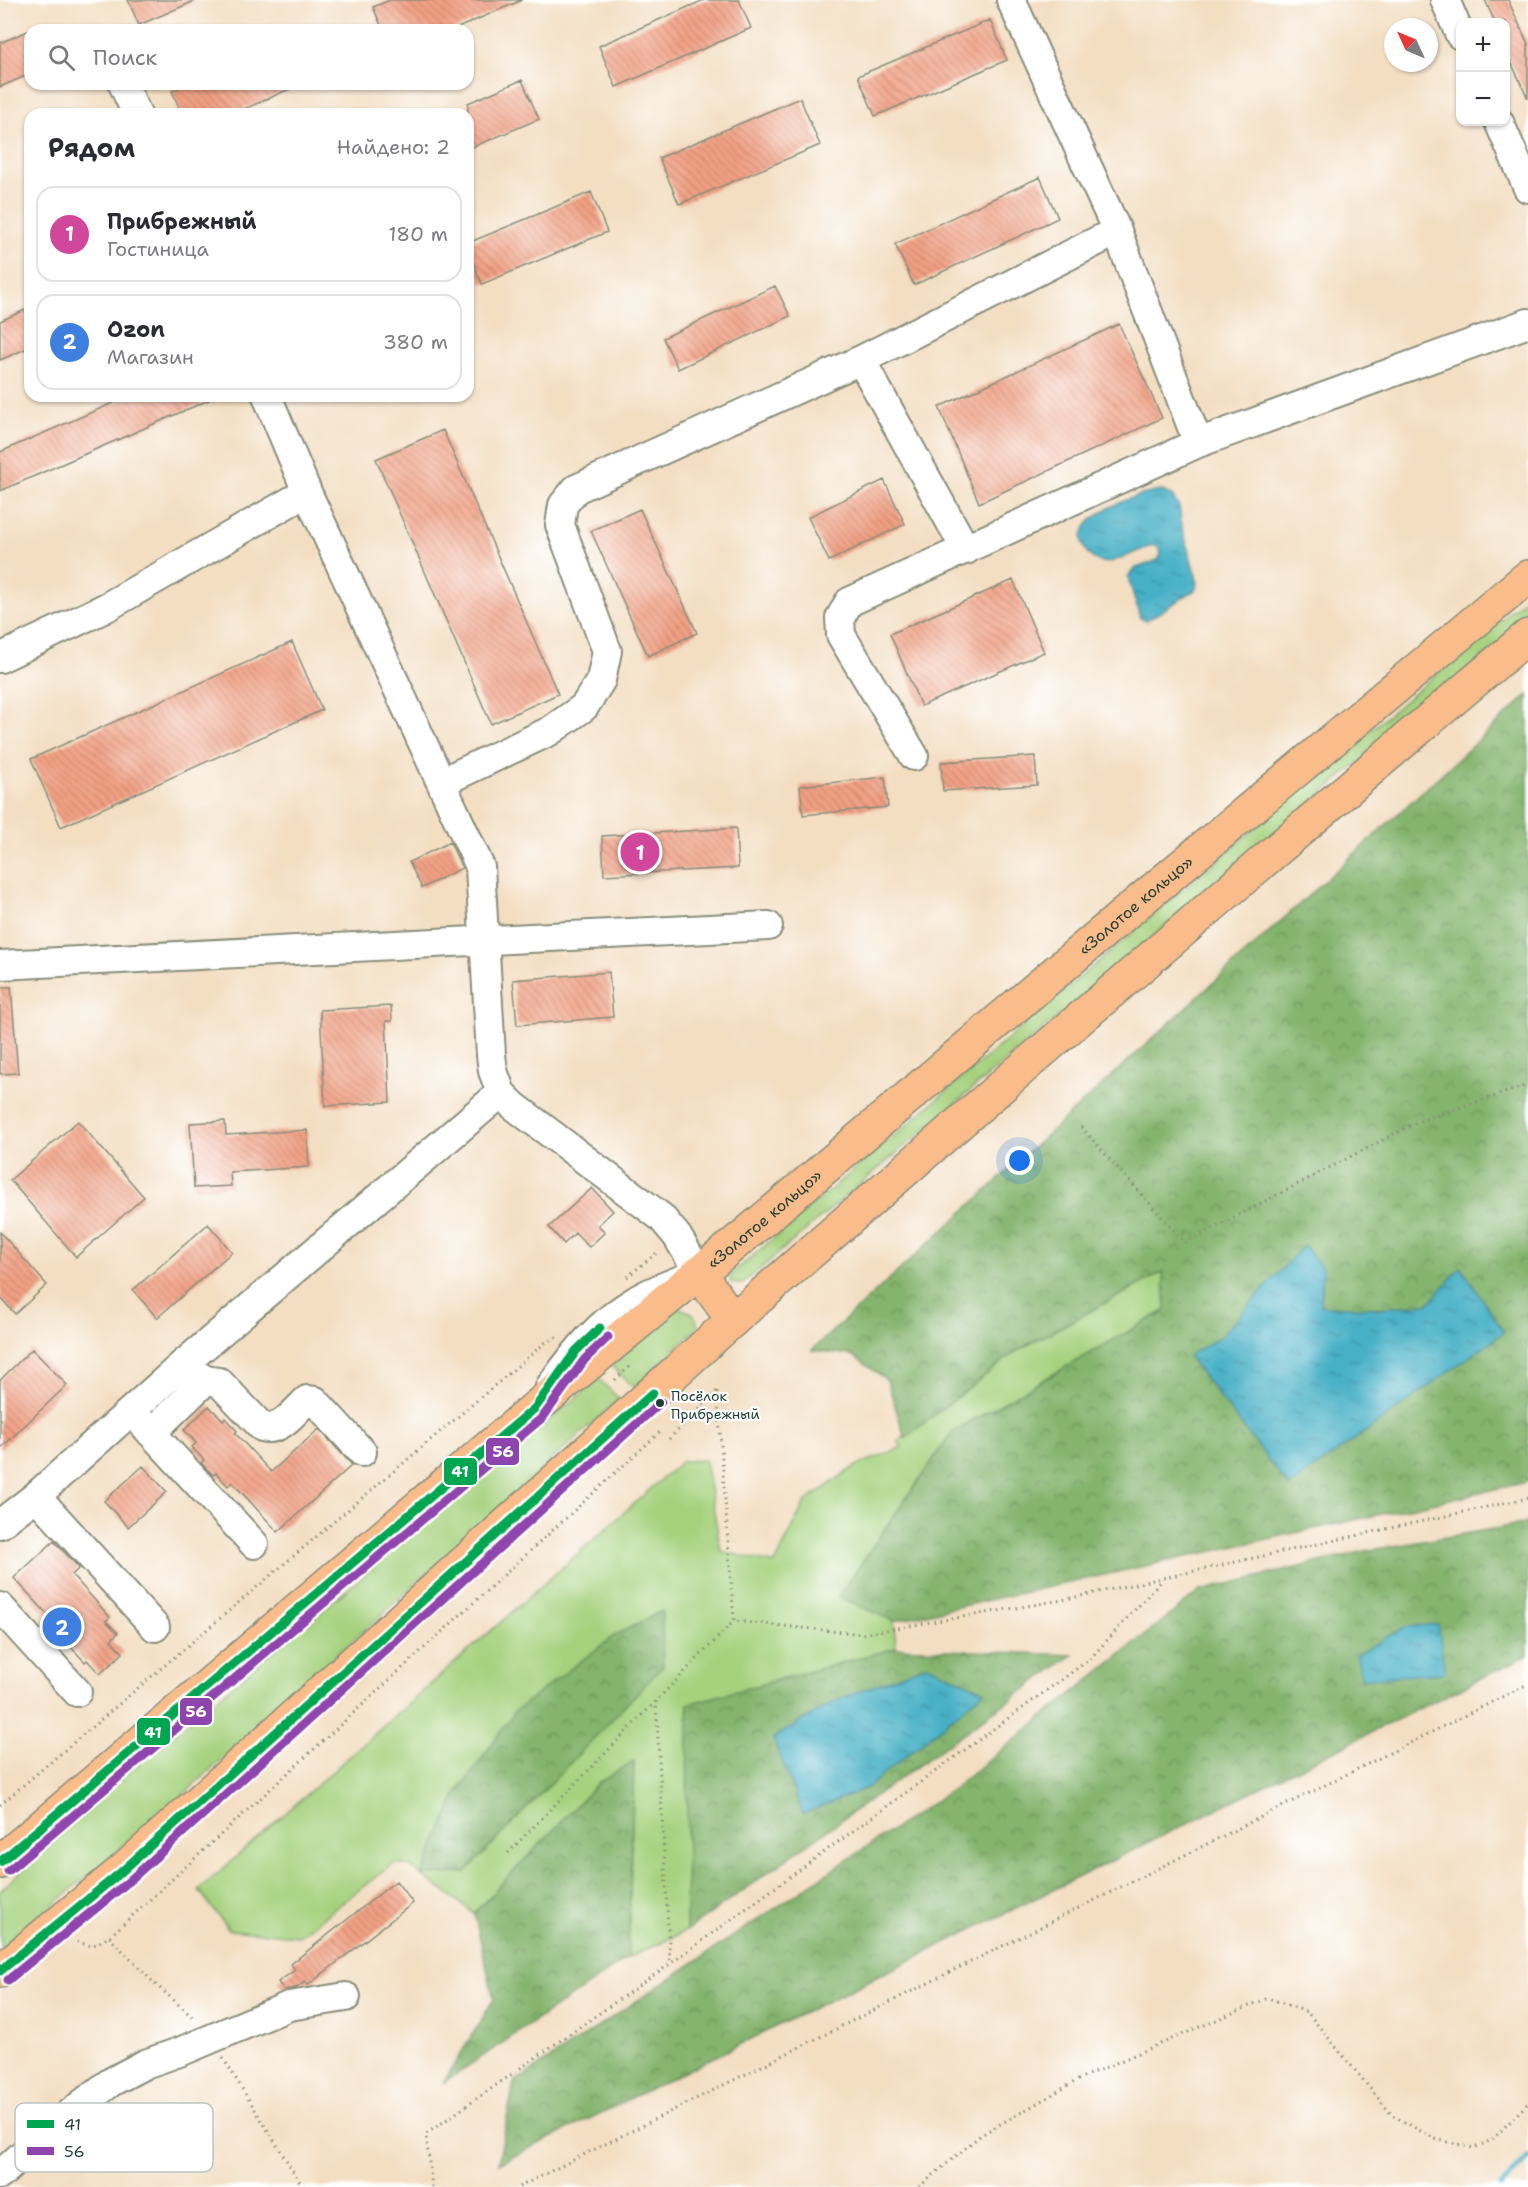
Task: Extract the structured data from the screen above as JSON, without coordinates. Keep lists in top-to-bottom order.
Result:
{
  "streets": {
    "highway": ["«Золотое кольцо»"]
  },
  "places": ["Посёлок Прибрежный"],
  "lines": ["transit line 41", "transit line 56"],
  "legend": ["41", "56"],
  "north": "top left",
  "page": {
    "map_buttons": ["+", "−"],
    "search": "Поиск",
    "heading": ["Рядом", "Найдено: 2"],
    "list": [
      {
        "mark": "1",
        "name": "Прибрежный",
        "note": "Гостиница",
        "value": "180 m"
      },
      {
        "mark": "2",
        "name": "Ozon",
        "note": "Магазин",
        "value": "380 m"
      }
    ],
    "pins": ["1", "2"]
  }
}
